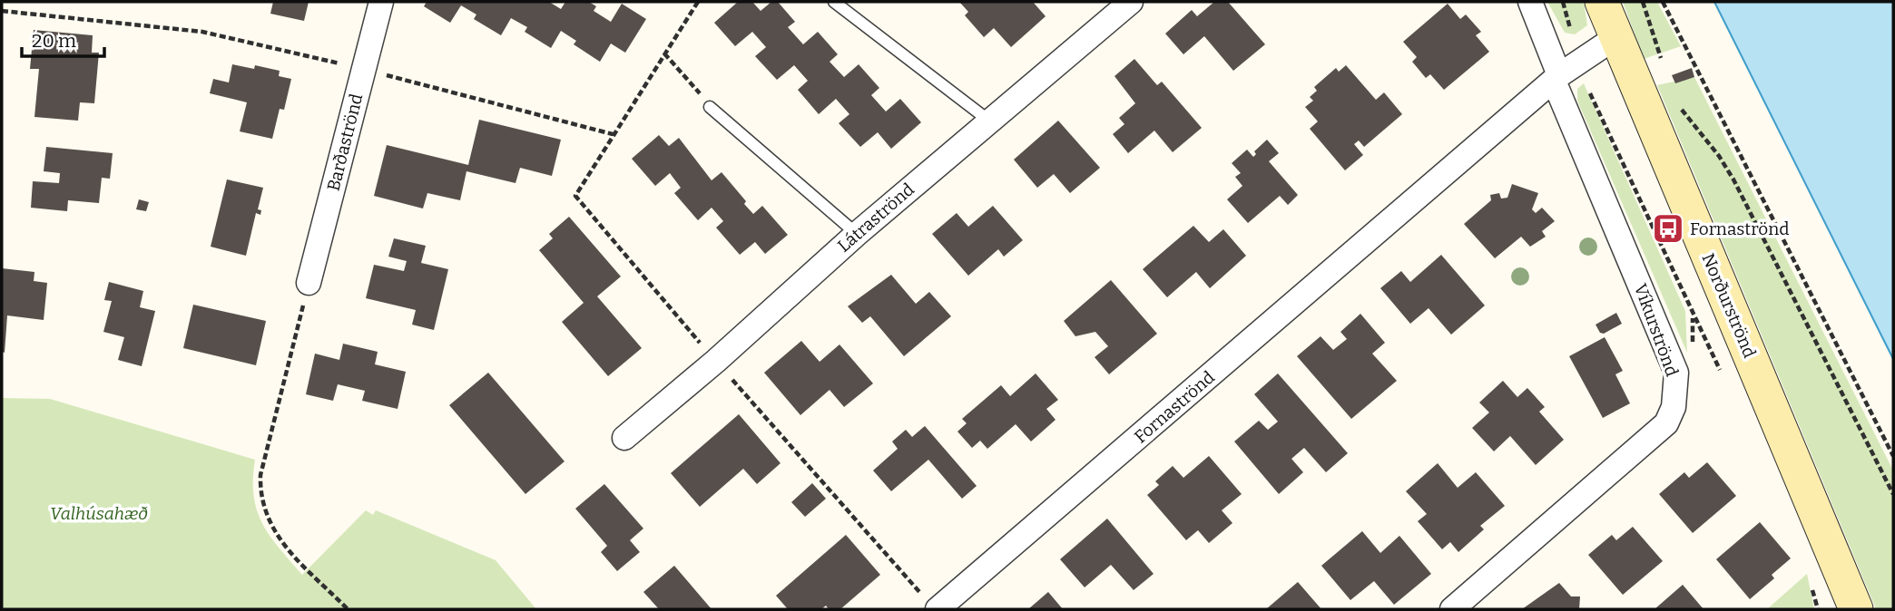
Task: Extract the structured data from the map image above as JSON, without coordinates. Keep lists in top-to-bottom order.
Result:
{
  "streets": {
    "street": [
      "Barðaströnd",
      "Látraströnd",
      "Norðurströnd",
      "Víkurströnd",
      "Fornaströnd"
    ]
  },
  "crossings": [
    ["Norðurströnd", "Fornaströnd"],
    ["Víkurströnd", "Fornaströnd"]
  ],
  "parks": ["Valhúsahæð"],
  "places": {
    "bus stop": ["Fornaströnd"]
  },
  "scale_bar": "20 m"
}
